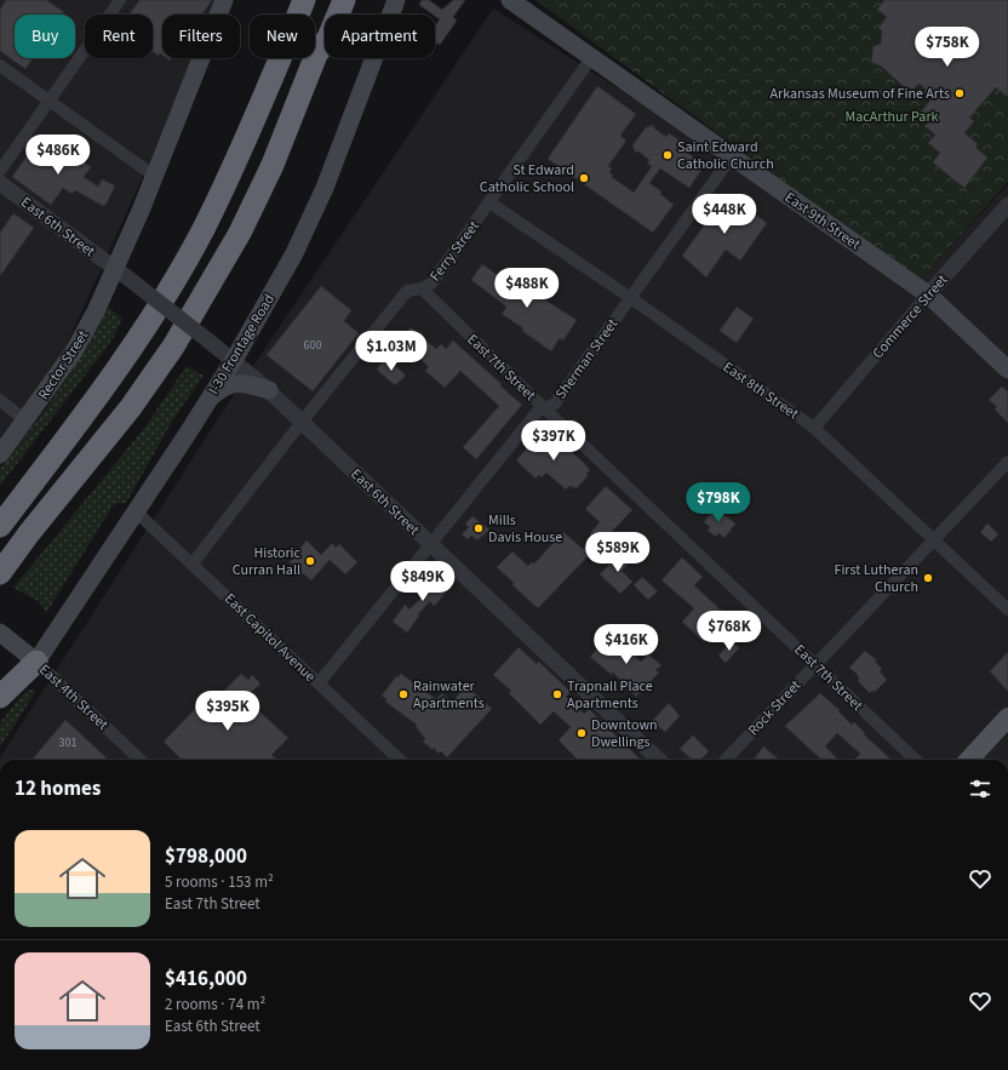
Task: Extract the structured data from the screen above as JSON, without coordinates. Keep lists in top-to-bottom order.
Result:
{
  "streets": {
    "main road": [
      "East 9th Street",
      "I-30 Frontage Road",
      "Rector Street",
      "East 4th Street"
    ],
    "street": [
      "East 6th Street",
      "Ferry Street",
      "Commerce Street",
      "Sherman Street",
      "East 7th Street",
      "East 8th Street",
      "East Capitol Avenue",
      "Rock Street"
    ]
  },
  "crossings": [
    ["East 9th Street", "Ferry Street"],
    ["East 9th Street", "Commerce Street"],
    ["East 9th Street", "Sherman Street"],
    ["East 6th Street", "Ferry Street"],
    ["East 6th Street", "I-30 Frontage Road"],
    ["East 6th Street", "Sherman Street"],
    ["East 6th Street", "Rector Street"],
    ["Ferry Street", "East 7th Street"],
    ["Ferry Street", "East 8th Street"],
    ["Ferry Street", "East Capitol Avenue"],
    ["Commerce Street", "East 8th Street"],
    ["I-30 Frontage Road", "East Capitol Avenue"],
    ["I-30 Frontage Road", "East 4th Street"],
    ["Sherman Street", "East 7th Street"],
    ["Sherman Street", "East 8th Street"],
    ["Sherman Street", "East Capitol Avenue"],
    ["East 7th Street", "Rock Street"],
    ["East 8th Street", "Rock Street"]
  ],
  "parks": ["MacArthur Park"],
  "places": [
    "Arkansas Museum of Fine Arts",
    "Saint Edward Catholic Church",
    "St Edward Catholic School",
    "Mills Davis House",
    "Historic Curran Hall",
    "First Lutheran Church",
    "Rainwater Apartments",
    "Trapnall Place Apartments",
    "Downtown Dwellings"
  ],
  "house_numbers": ["600", "301"],
  "page": {
    "chip": [
      "Buy",
      "Rent",
      "Filters",
      "New",
      "Apartment"
    ],
    "price": [
      "$758K",
      "$486K",
      "$448K",
      "$488K",
      "$1.03M",
      "$397K",
      "$798K",
      "$589K",
      "$849K",
      "$768K",
      "$416K",
      "$395K"
    ],
    "heading": "12 homes",
    "list": [
      {
        "name": "$798,000",
        "note": "5 rooms · 153 m² · East 7th Street"
      },
      {
        "name": "$416,000",
        "note": "2 rooms · 74 m² · East 6th Street"
      }
    ]
  }
}
